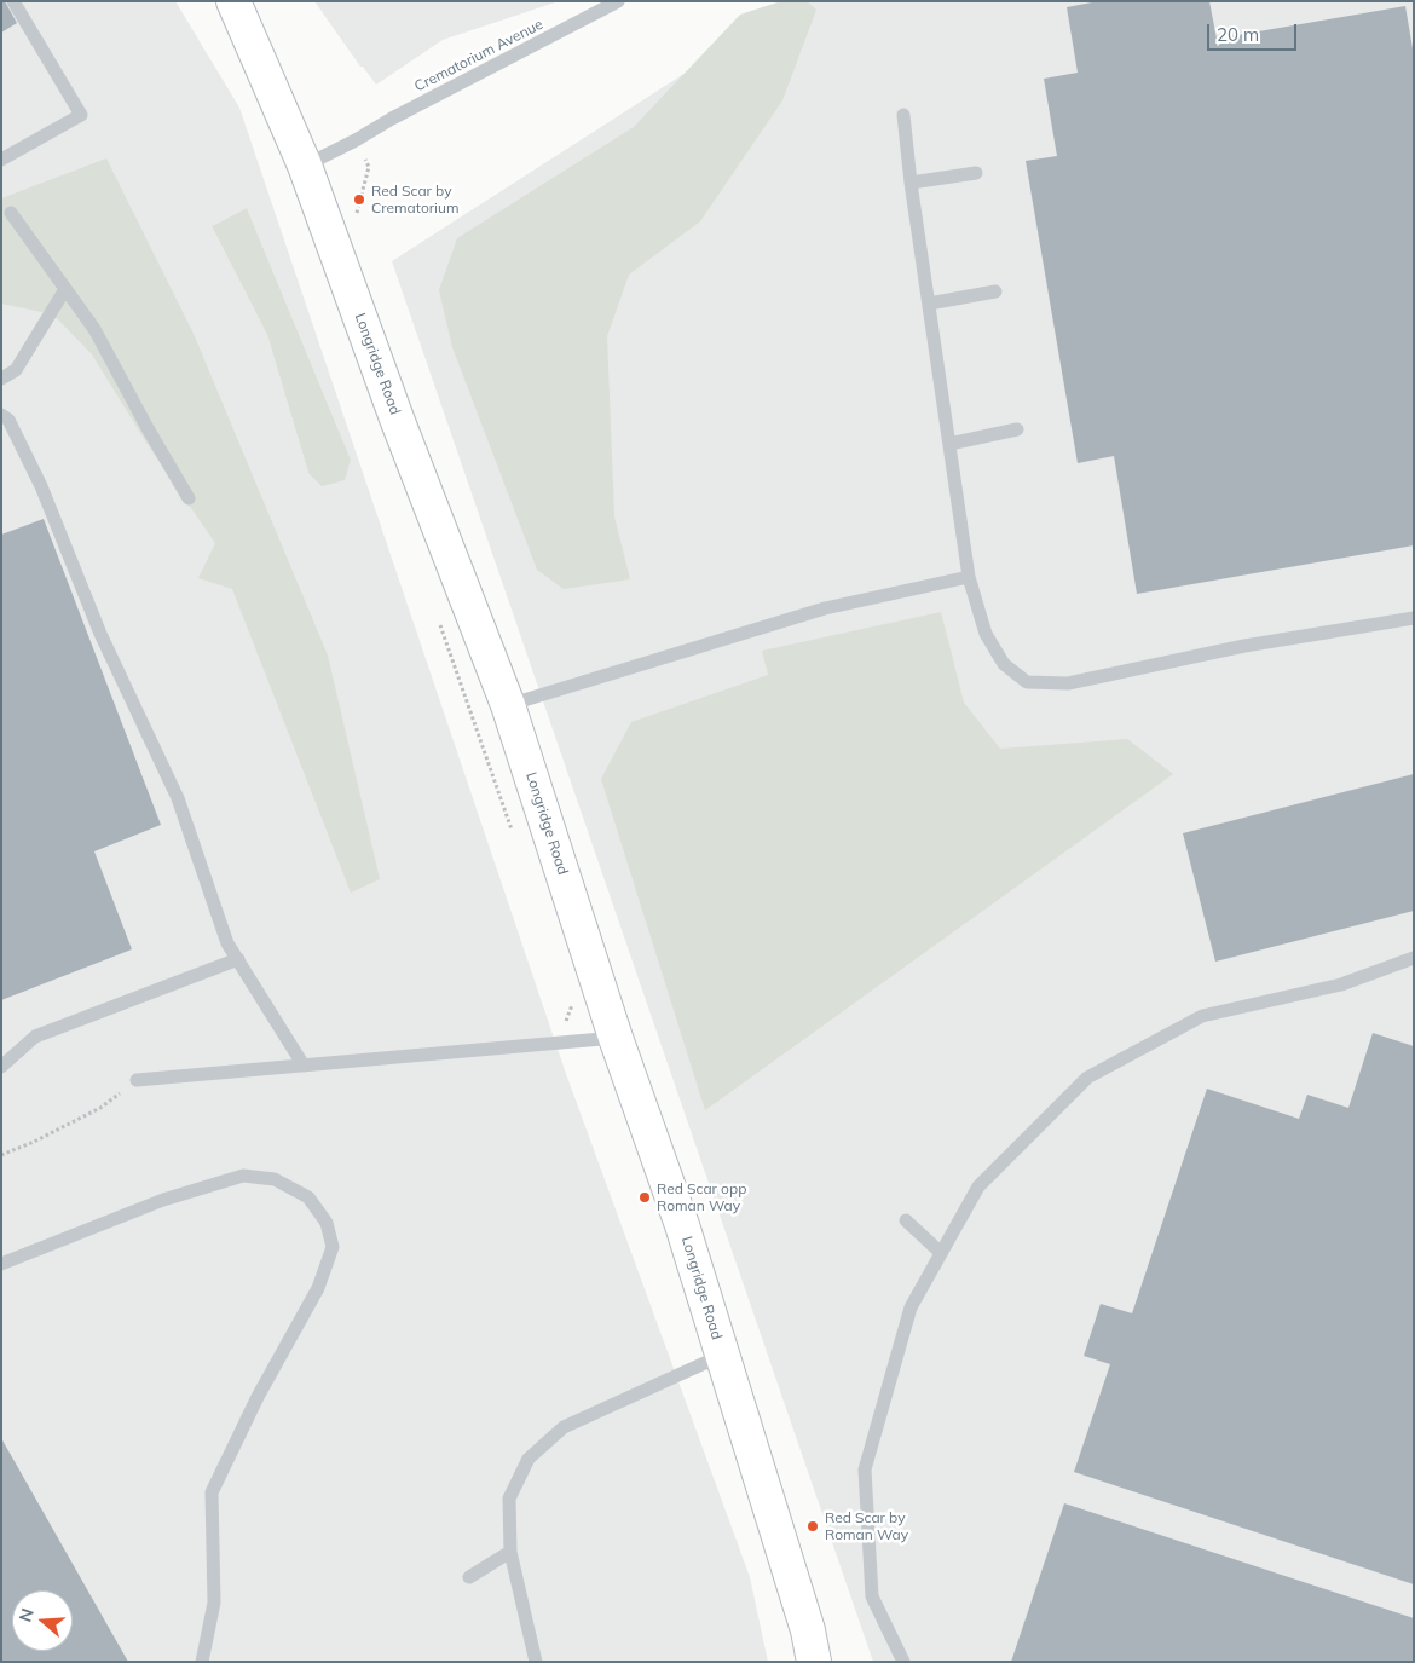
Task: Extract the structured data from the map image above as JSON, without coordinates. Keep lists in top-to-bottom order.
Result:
{
  "streets": {
    "main road": ["Longridge Road"],
    "lane": ["Crematorium Avenue"]
  },
  "crossings": [
    ["Crematorium Avenue", "Longridge Road"]
  ],
  "places": ["Red Scar by Crematorium", "Red Scar opp Roman Way", "Red Scar by Roman Way"],
  "scale_bar": "20 m",
  "north": "left"
}
